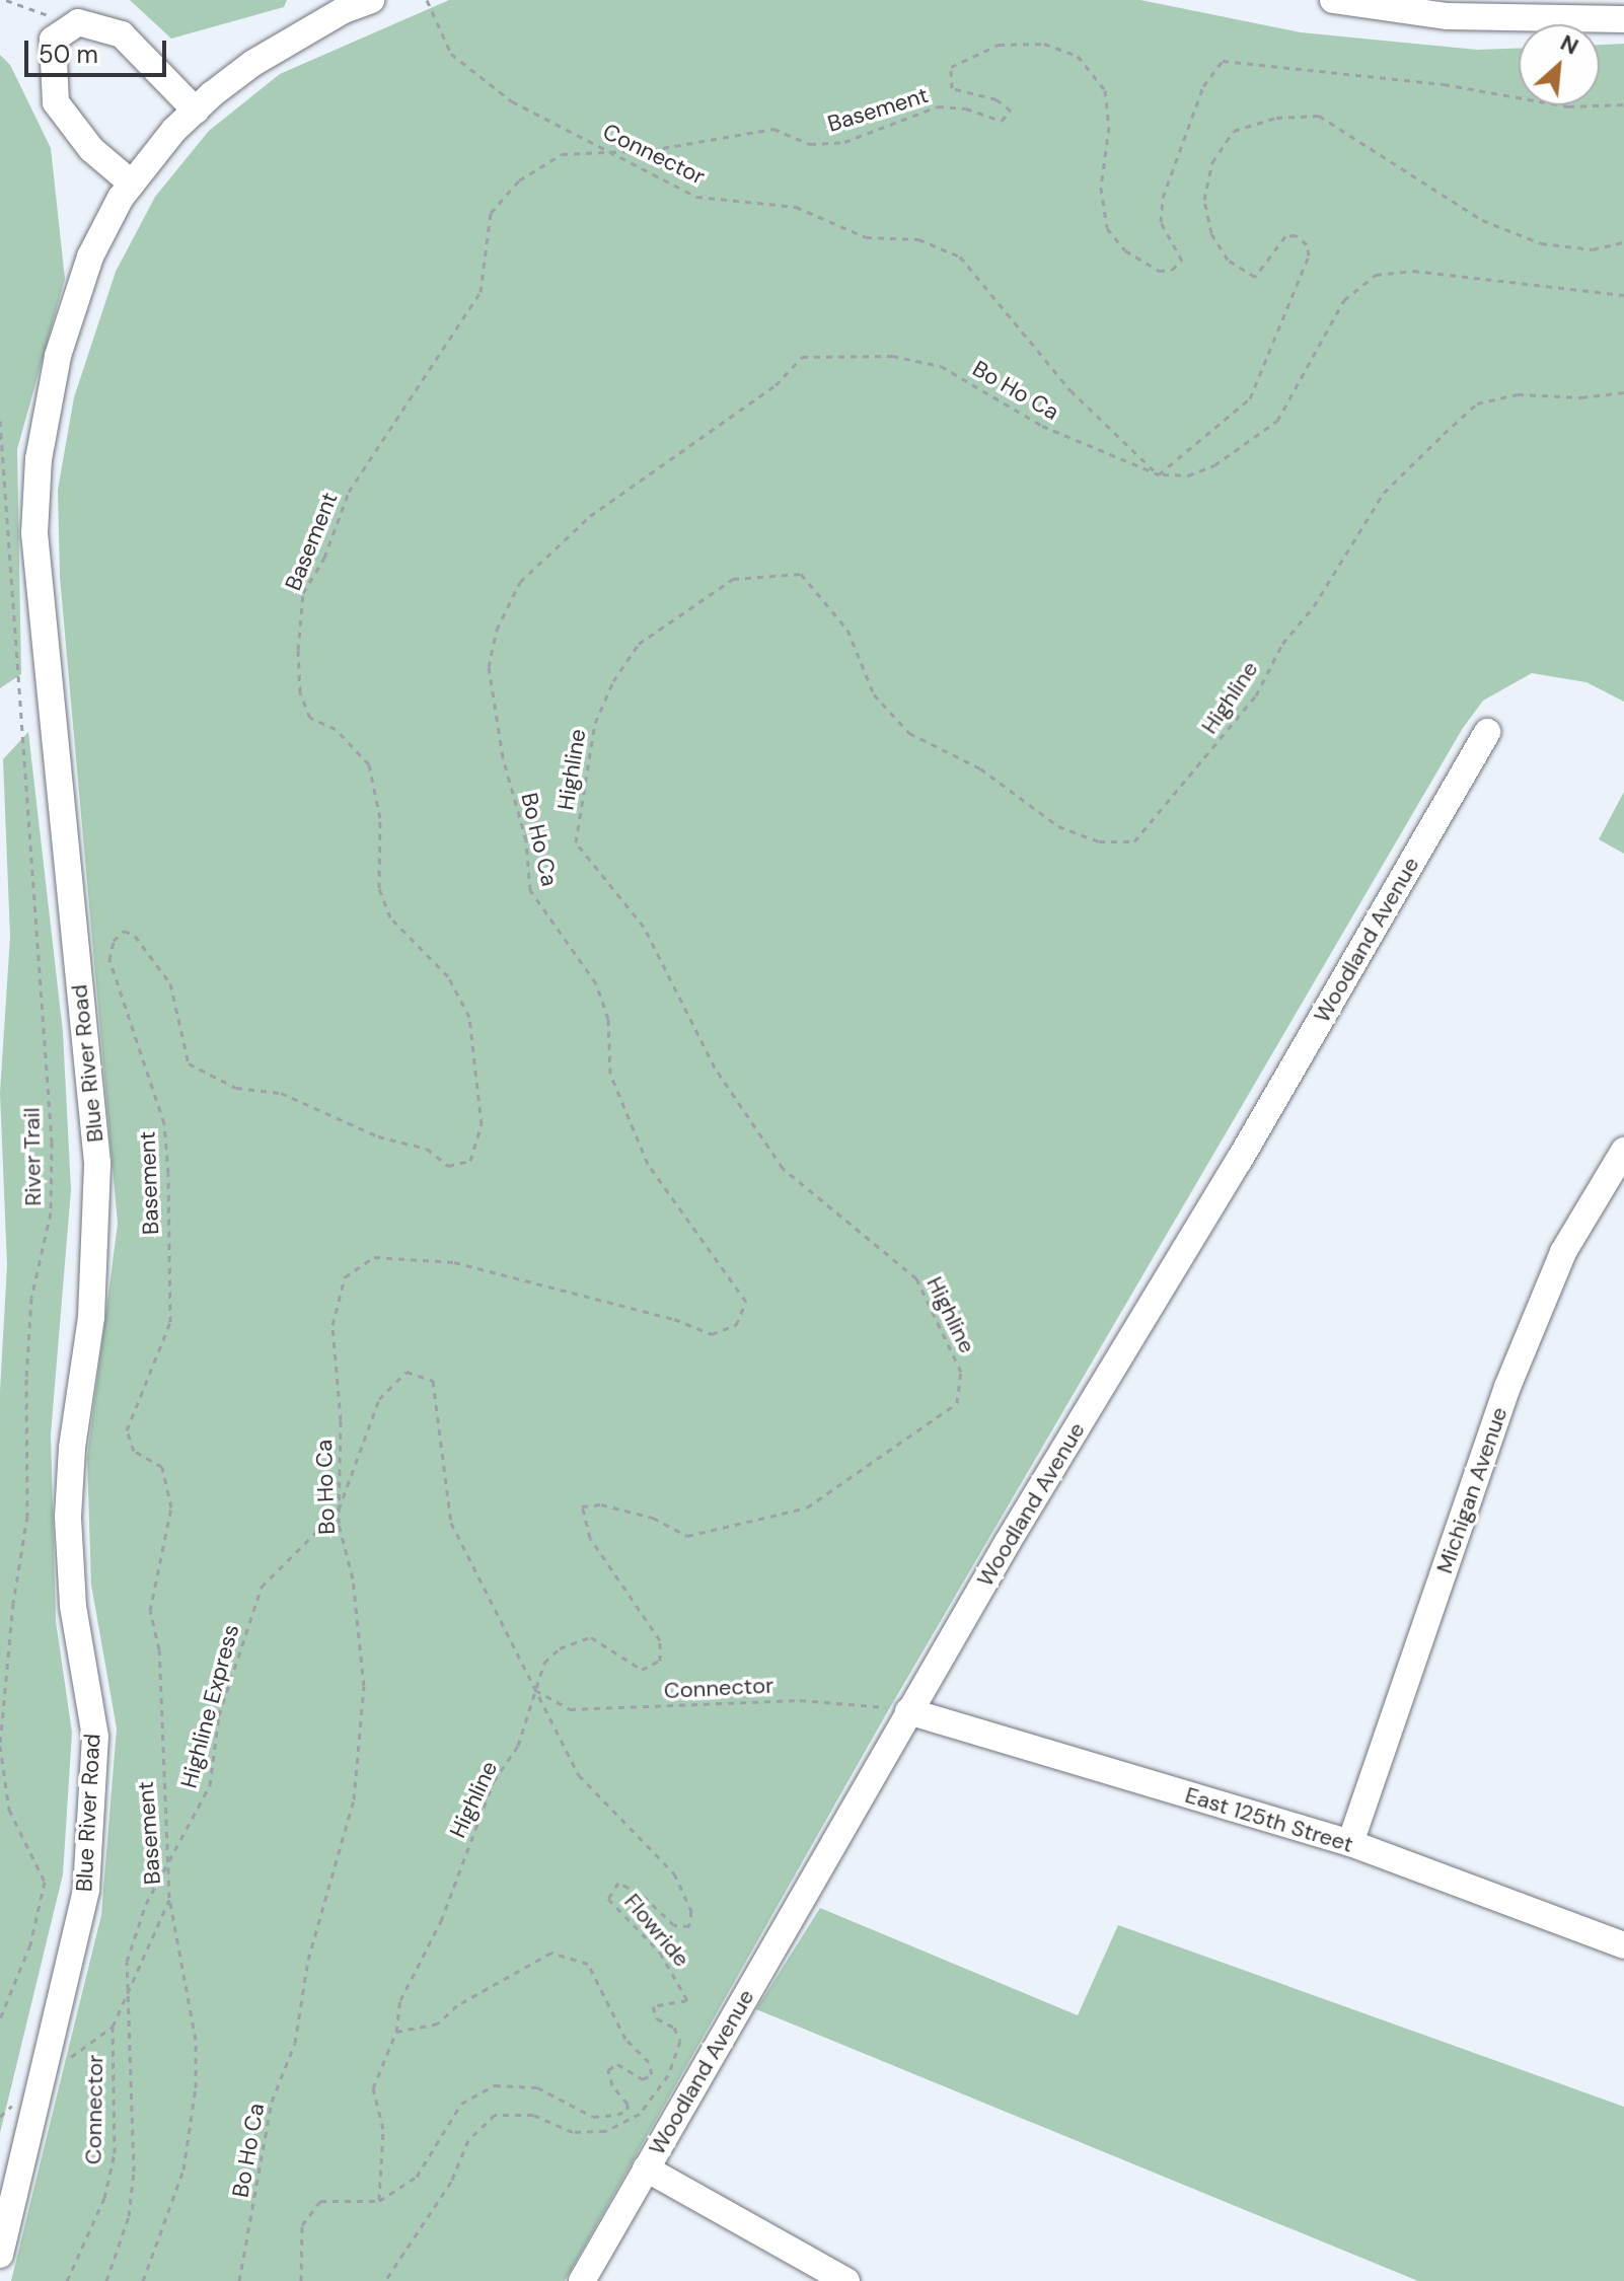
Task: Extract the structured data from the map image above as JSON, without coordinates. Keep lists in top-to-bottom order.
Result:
{
  "streets": {
    "street": [
      "Woodland Avenue",
      "Blue River Road",
      "Michigan Avenue",
      "East 125th Street"
    ],
    "path": [
      "Basement",
      "Connector",
      "Bo Ho Ca",
      "Highline",
      "River Trail",
      "Highline Express",
      "Flowride"
    ]
  },
  "crossings": [
    ["Basement", "Connector"],
    ["Basement", "Highline Express"],
    ["Connector", "Bo Ho Ca"],
    ["Connector", "Highline"],
    ["Connector", "Woodland Avenue"],
    ["Connector", "Blue River Road"],
    ["Connector", "Highline Express"],
    ["Connector", "East 125th Street"],
    ["Connector", "Flowride"],
    ["Bo Ho Ca", "Highline Express"],
    ["Highline", "Highline Express"],
    ["Highline", "Flowride"],
    ["Woodland Avenue", "East 125th Street"],
    ["Michigan Avenue", "East 125th Street"],
    ["Highline Express", "Flowride"]
  ],
  "scale_bar": "50 m",
  "north": "top right"
}
